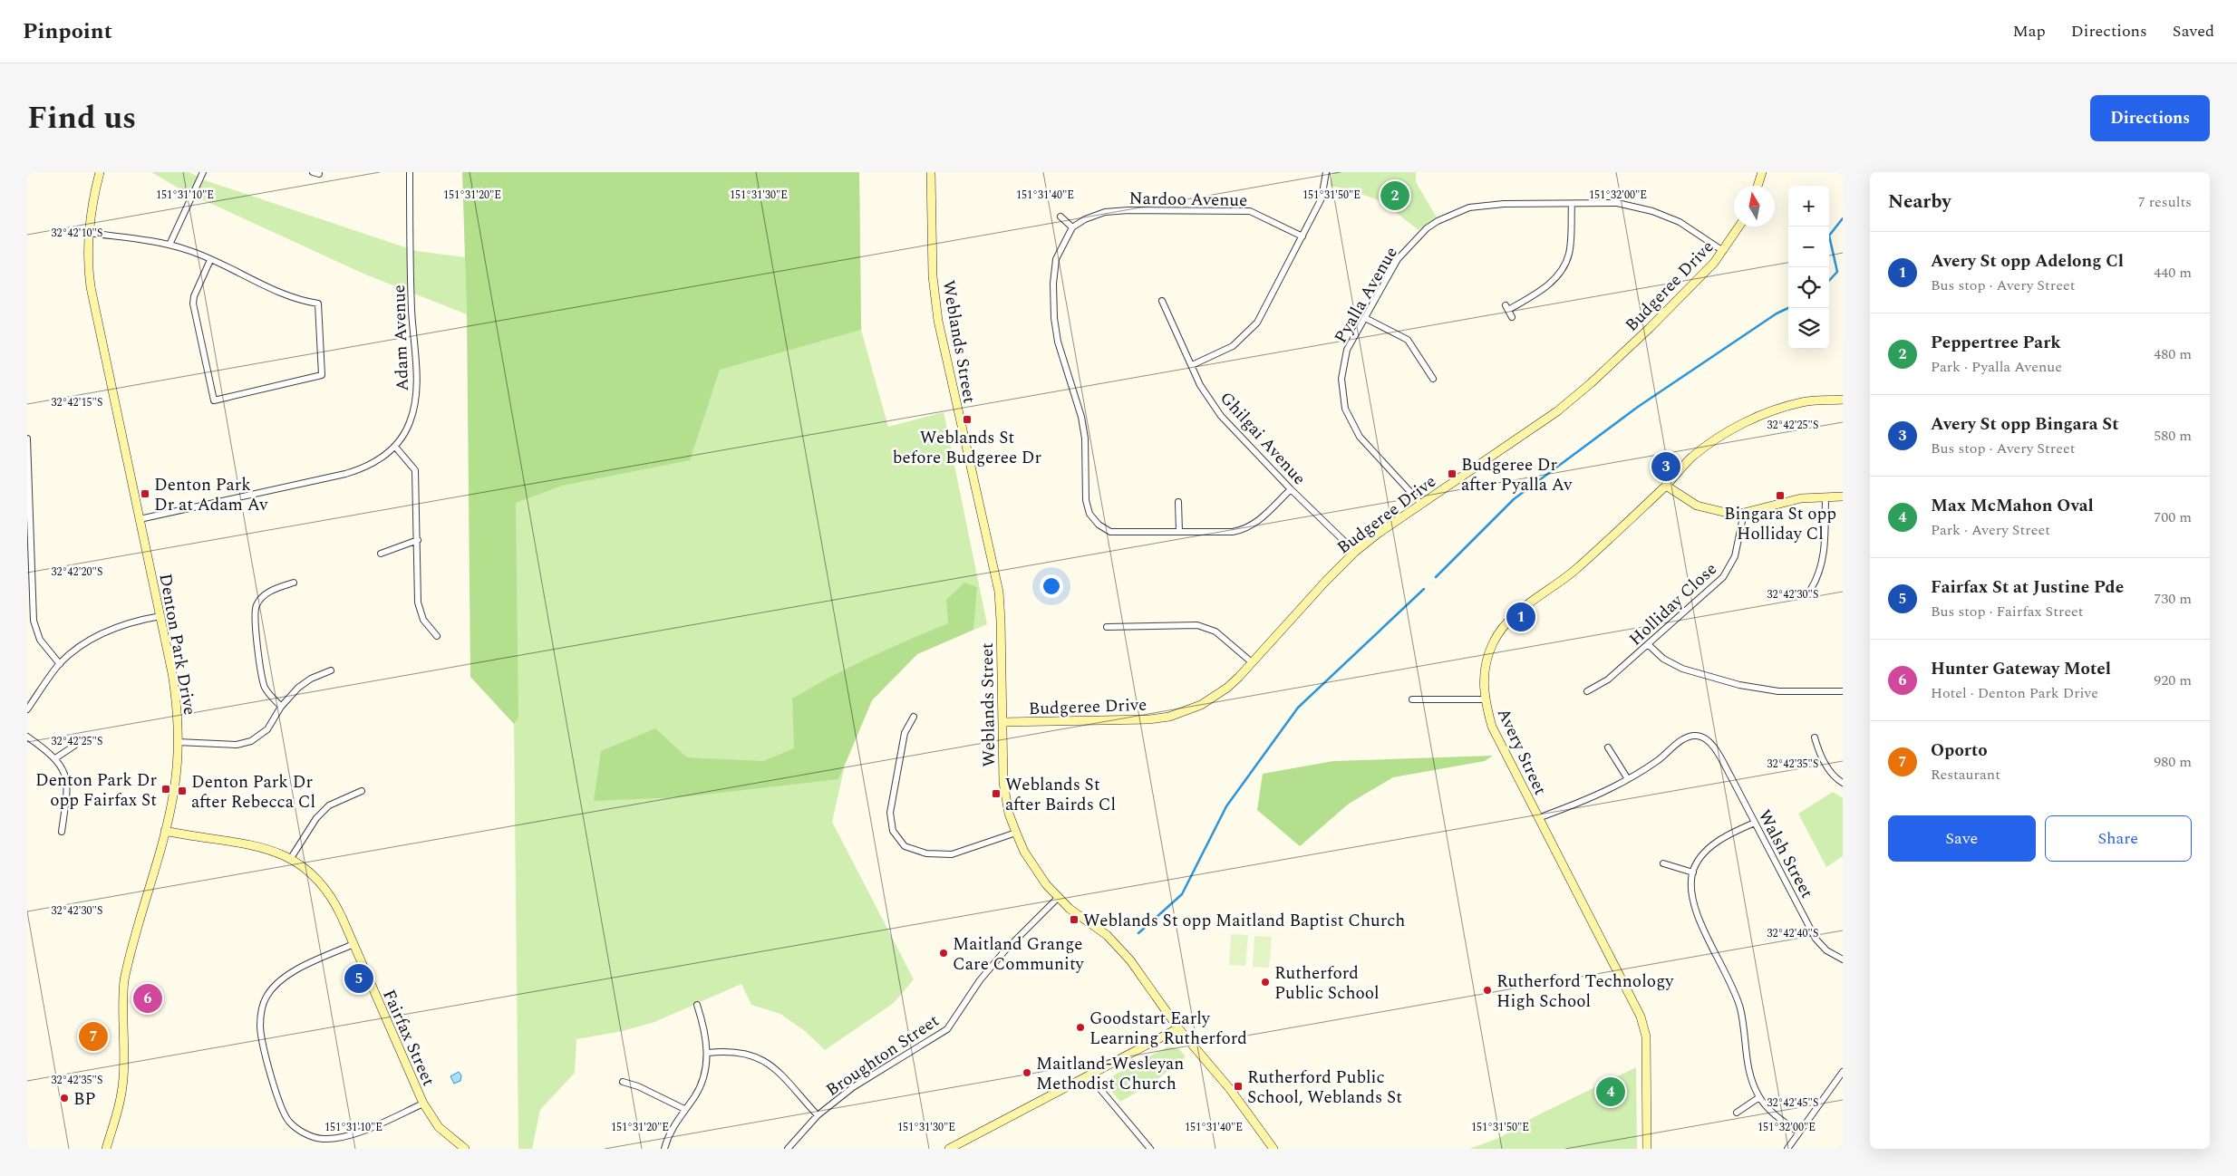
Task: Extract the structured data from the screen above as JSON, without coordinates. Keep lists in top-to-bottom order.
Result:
{
  "streets": {
    "street": [
      "Nardoo Avenue",
      "Budgeree Drive",
      "Pyalla Avenue",
      "Adam Avenue",
      "Weblands Street",
      "Ghilgai Avenue",
      "Holliday Close",
      "Denton Park Drive",
      "Avery Street",
      "Walsh Street",
      "Fairfax Street",
      "Broughton Street"
    ]
  },
  "crossings": [
    ["Budgeree Drive", "Pyalla Avenue"],
    ["Budgeree Drive", "Weblands Street"],
    ["Budgeree Drive", "Ghilgai Avenue"],
    ["Adam Avenue", "Denton Park Drive"],
    ["Weblands Street", "Broughton Street"],
    ["Denton Park Drive", "Fairfax Street"],
    ["Avery Street", "Walsh Street"]
  ],
  "places": {
    "transit": [
      "Weblands St before Budgeree Dr",
      "Budgeree Dr after Pyalla Av",
      "Denton Park Dr at Adam Av",
      "Bingara St opp Holliday Cl",
      "Denton Park Dr opp Fairfax St",
      "Denton Park Dr after Rebecca Cl",
      "Weblands St after Bairds Cl",
      "Weblands St opp Maitland Baptist Church",
      "Rutherford Public School, Weblands St"
    ],
    "other": [
      "Maitland Grange Care Community",
      "Rutherford Public School",
      "Rutherford Technology High School",
      "Goodstart Early Learning Rutherford",
      "Maitland-Wesleyan Methodist Church",
      "BP"
    ]
  },
  "north": "top",
  "page": {
    "header": "Pinpoint",
    "nav": ["Map", "Directions", "Saved"],
    "title": "Find us",
    "buttons": [
      "Directions",
      ["Save", "Share"]
    ],
    "heading": ["Nearby", "7 results"],
    "pins": [
      "2",
      "3",
      "1",
      "5",
      "6",
      "7",
      "4"
    ],
    "map_buttons": ["+", "−"],
    "list": [
      {
        "mark": "1",
        "name": "Avery St opp Adelong Cl",
        "note": "Bus stop · Avery Street",
        "value": "440 m"
      },
      {
        "mark": "2",
        "name": "Peppertree Park",
        "note": "Park · Pyalla Avenue",
        "value": "480 m"
      },
      {
        "mark": "3",
        "name": "Avery St opp Bingara St",
        "note": "Bus stop · Avery Street",
        "value": "580 m"
      },
      {
        "mark": "4",
        "name": "Max McMahon Oval",
        "note": "Park · Avery Street",
        "value": "700 m"
      },
      {
        "mark": "5",
        "name": "Fairfax St at Justine Pde",
        "note": "Bus stop · Fairfax Street",
        "value": "730 m"
      },
      {
        "mark": "6",
        "name": "Hunter Gateway Motel",
        "note": "Hotel · Denton Park Drive",
        "value": "920 m"
      },
      {
        "mark": "7",
        "name": "Oporto",
        "note": "Restaurant",
        "value": "980 m"
      }
    ]
  },
  "coordinates": [
    "151°31'10\"E",
    "151°31'20\"E",
    "151°31'30\"E",
    "151°31'40\"E",
    "151°32'00\"E",
    "151°31'50\"E",
    "32°42'10\"S",
    "32°42'15\"S",
    "32°42'25\"S",
    "32°42'20\"S",
    "32°42'30\"S",
    "32°42'35\"S",
    "32°42'40\"S",
    "32°42'45\"S"
  ]
}
